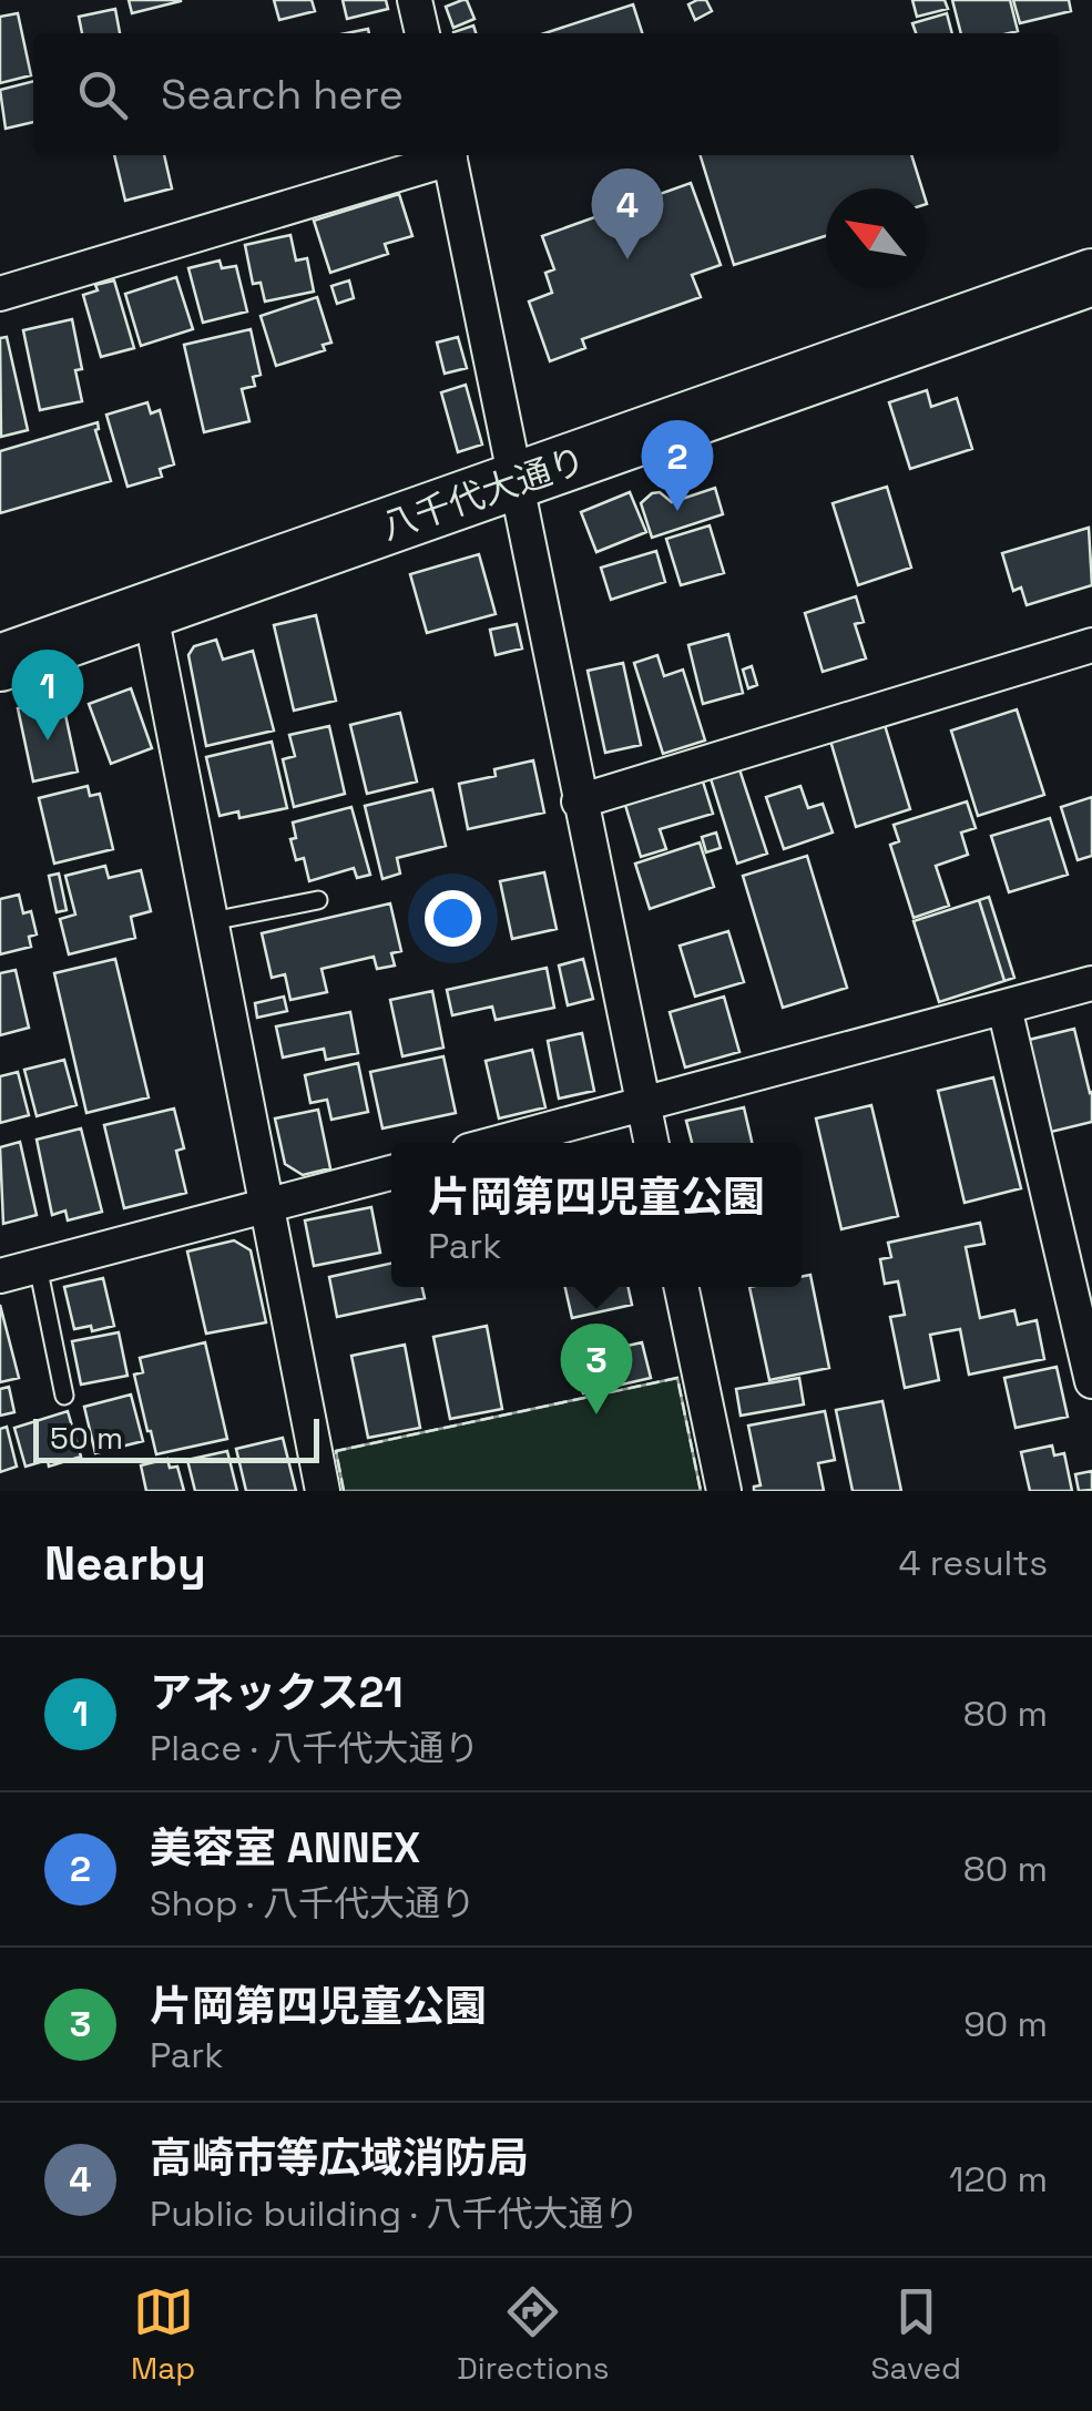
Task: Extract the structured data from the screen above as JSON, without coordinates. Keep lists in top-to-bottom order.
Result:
{
  "streets": {
    "main road": ["八千代大通り"]
  },
  "scale_bar": "50 m",
  "north": "top left",
  "page": {
    "search": "Search here",
    "pins": [
      "4",
      "2",
      "1",
      "3"
    ],
    "popup": ["片岡第四児童公園", "Park"],
    "scale": "50 m",
    "heading": ["Nearby", "4 results"],
    "list": [
      {
        "mark": "1",
        "name": "アネックス21",
        "note": "Place · 八千代大通り",
        "value": "80 m"
      },
      {
        "mark": "2",
        "name": "美容室 ANNEX",
        "note": "Shop · 八千代大通り",
        "value": "80 m"
      },
      {
        "mark": "3",
        "name": "片岡第四児童公園",
        "note": "Park",
        "value": "90 m"
      },
      {
        "mark": "4",
        "name": "高崎市等広域消防局",
        "note": "Public building · 八千代大通り",
        "value": "120 m"
      }
    ],
    "nav": ["Map", "Directions", "Saved"]
  }
}
